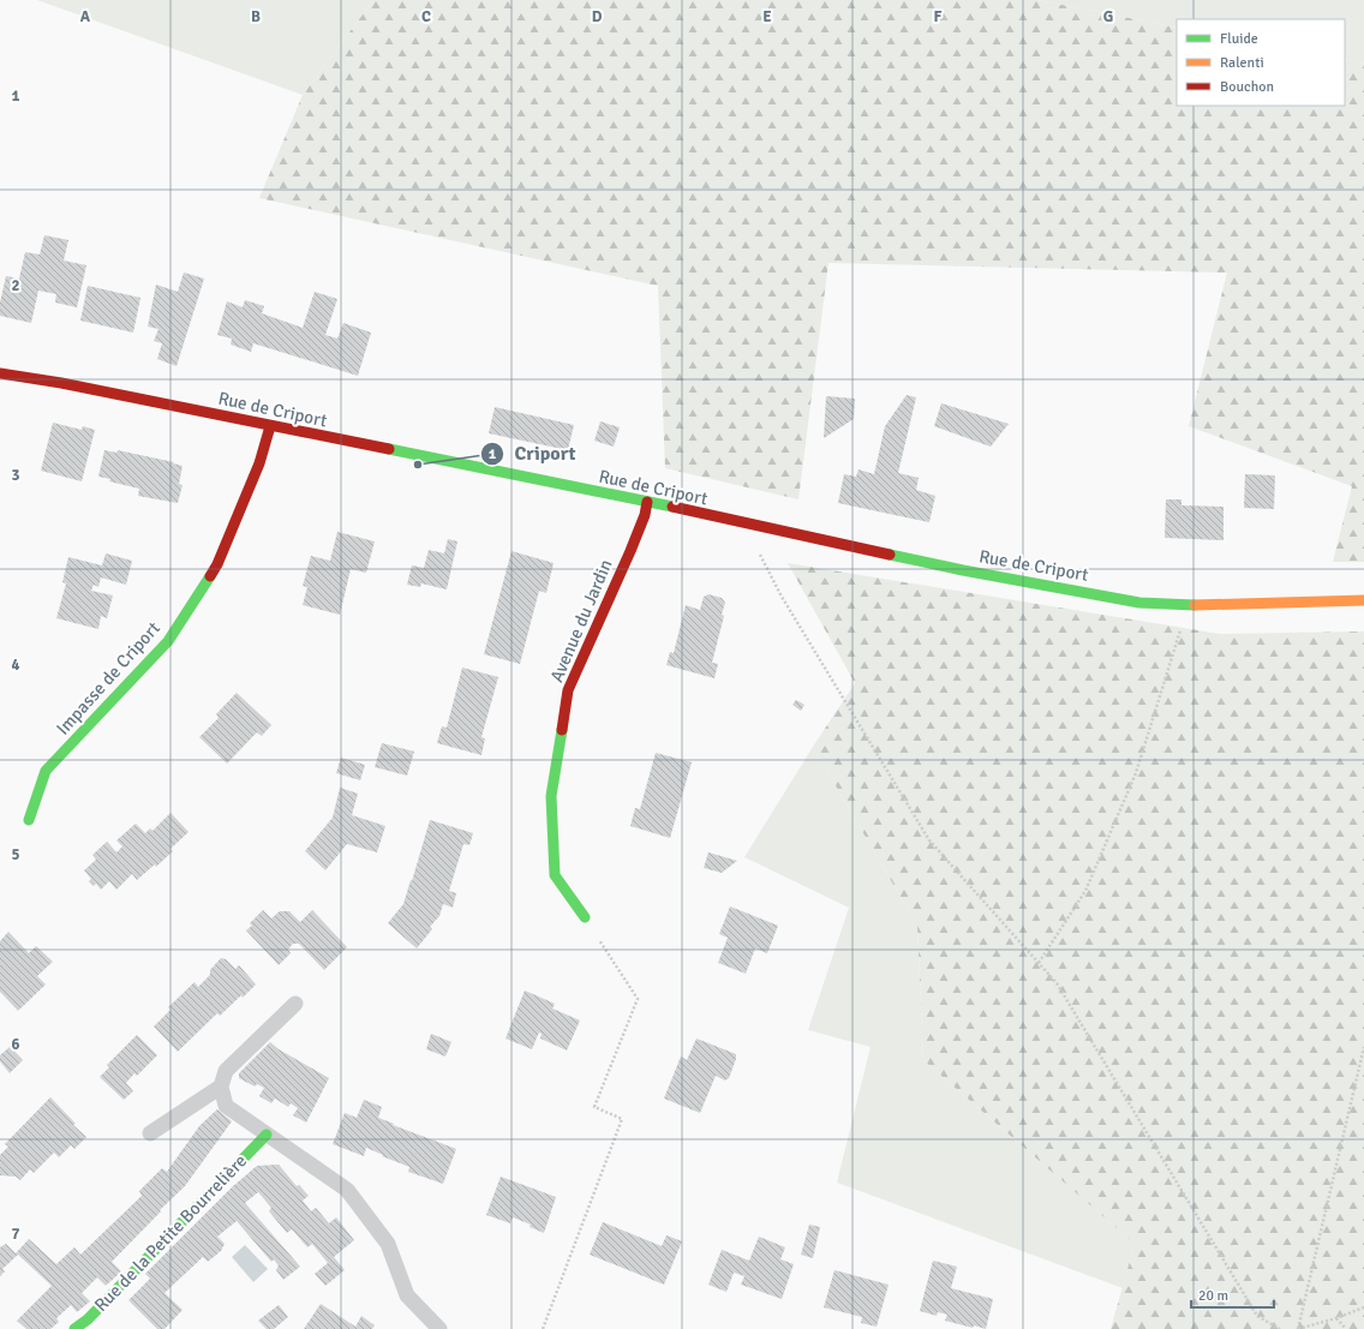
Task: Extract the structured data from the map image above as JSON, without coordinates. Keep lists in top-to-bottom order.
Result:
{
  "streets": {
    "street": [
      "Rue de Criport",
      "Avenue du Jardin",
      "Impasse de Criport",
      "Rue de la Petite Bourrelière"
    ]
  },
  "crossings": [
    ["Rue de Criport", "Avenue du Jardin"],
    ["Rue de Criport", "Impasse de Criport"]
  ],
  "places": ["Criport"],
  "legend": ["Fluide", "Ralenti", "Bouchon"],
  "scale_bar": "20 m",
  "grid": {
    "columns": [
      "A",
      "B",
      "C",
      "D",
      "E",
      "F",
      "G"
    ],
    "rows": [
      "1",
      "2",
      "3",
      "4",
      "5",
      "6",
      "7"
    ]
  }
}
